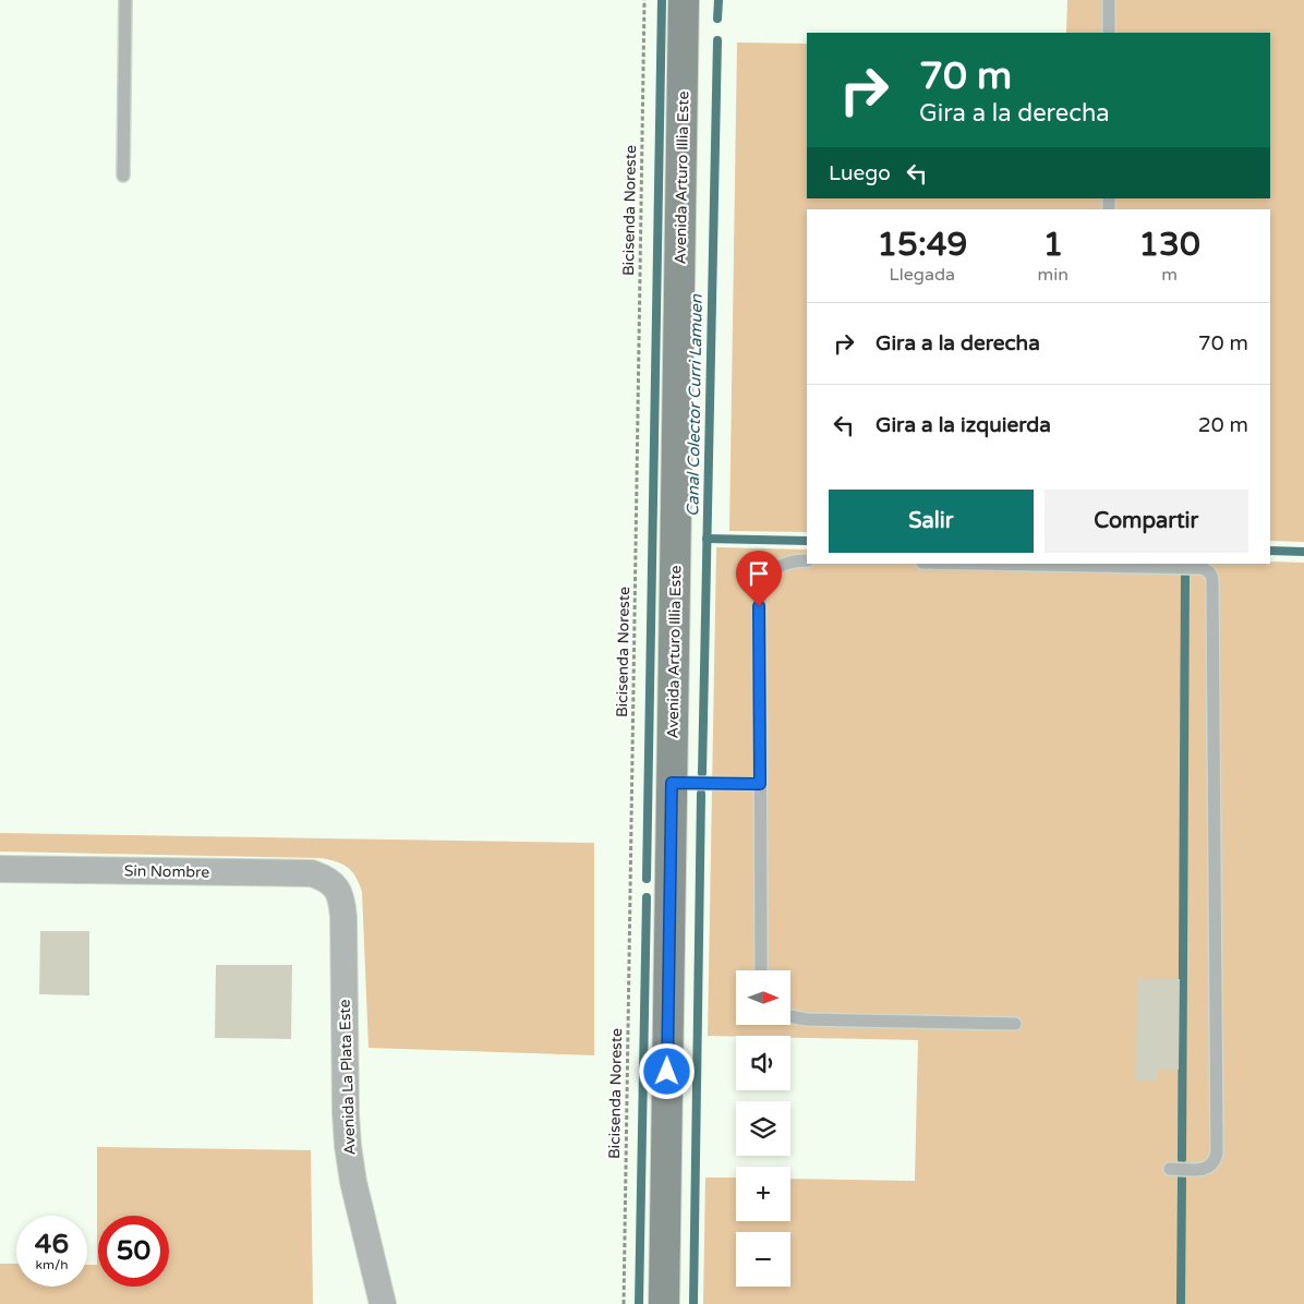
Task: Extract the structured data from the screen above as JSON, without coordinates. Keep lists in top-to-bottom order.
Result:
{
  "streets": {
    "main road": ["Avenida Arturo Illia Este"],
    "street": ["Sin Nombre", "Avenida La Plata Este"],
    "path": ["Bicisenda Noreste"]
  },
  "crossings": [
    ["Sin Nombre", "Avenida La Plata Este"]
  ],
  "water": ["Canal Colector Curri Lamuen"],
  "north": "right",
  "page": {
    "turn": ["70 m", "Gira a la derecha"],
    "then": "Luego",
    "eta": [
      "15:49",
      "Llegada",
      "1",
      "min",
      "130",
      "m"
    ],
    "list": [
      {
        "name": "Gira a la derecha",
        "value": "70 m"
      },
      {
        "name": "Gira a la izquierda",
        "value": "20 m"
      }
    ],
    "buttons": ["Salir", "Compartir"],
    "map_buttons": ["+", "−"],
    "speed": "46 km/h",
    "limit": "50"
  }
}
